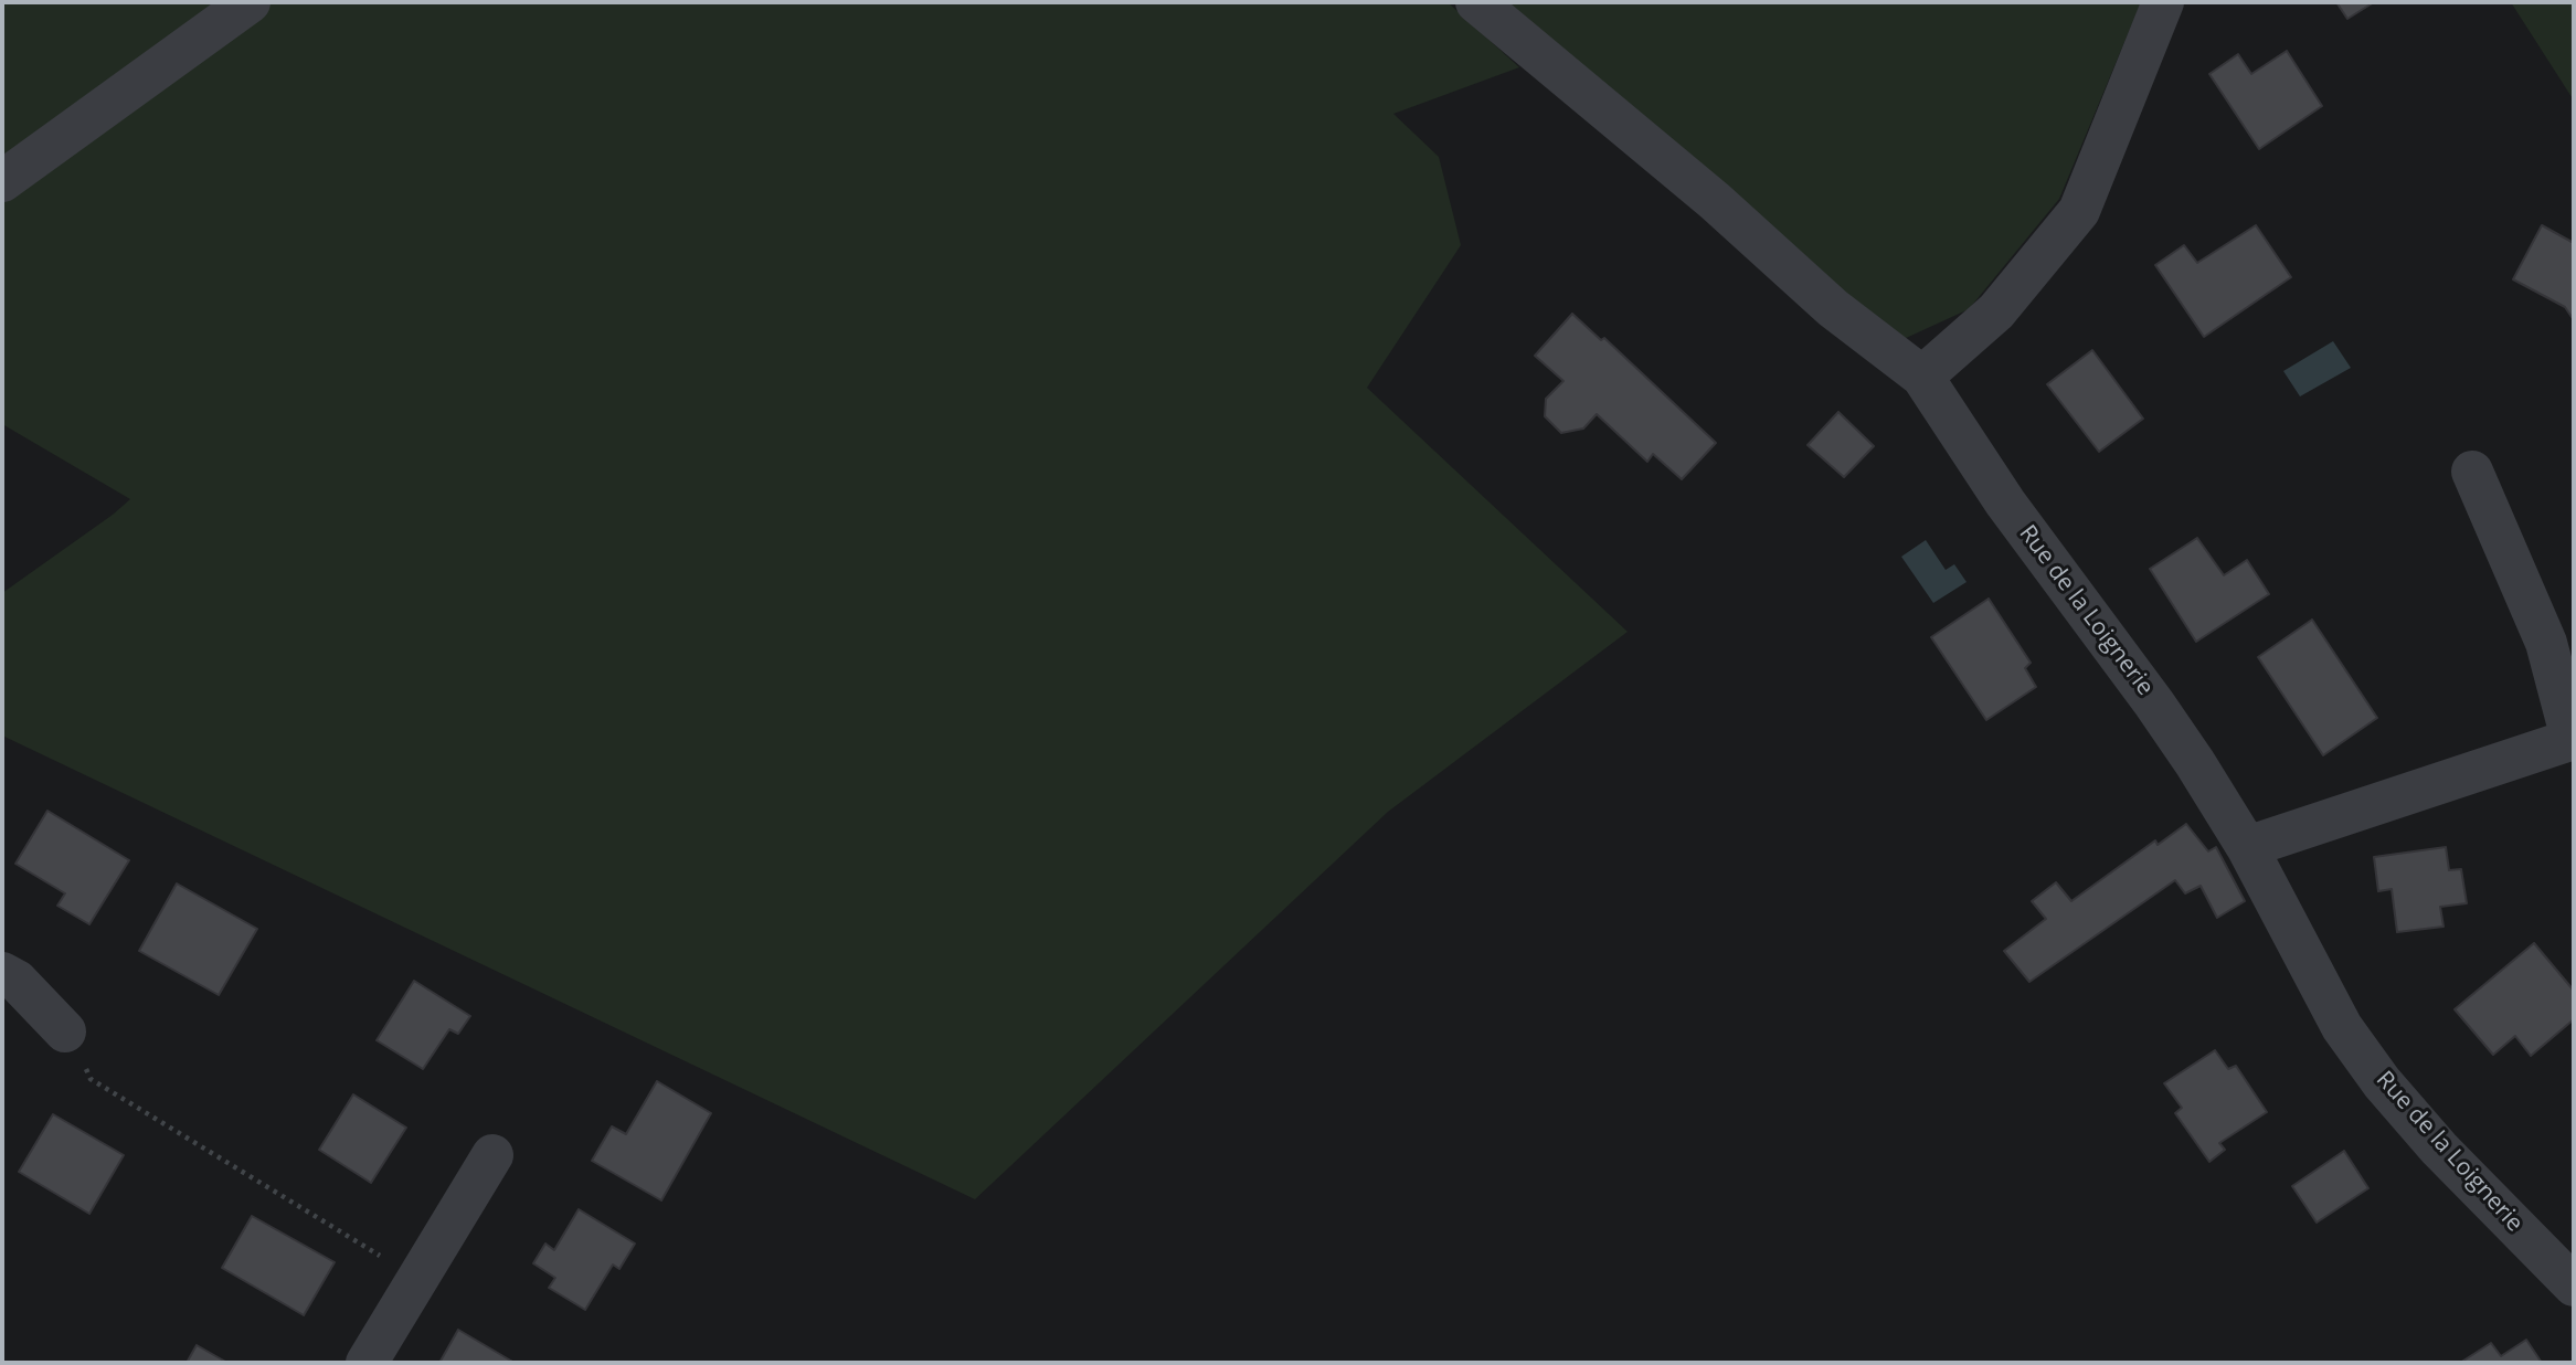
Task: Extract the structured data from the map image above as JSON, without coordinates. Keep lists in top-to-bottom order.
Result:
{
  "streets": {
    "street": ["Rue de la Loignerie"]
  }
}
